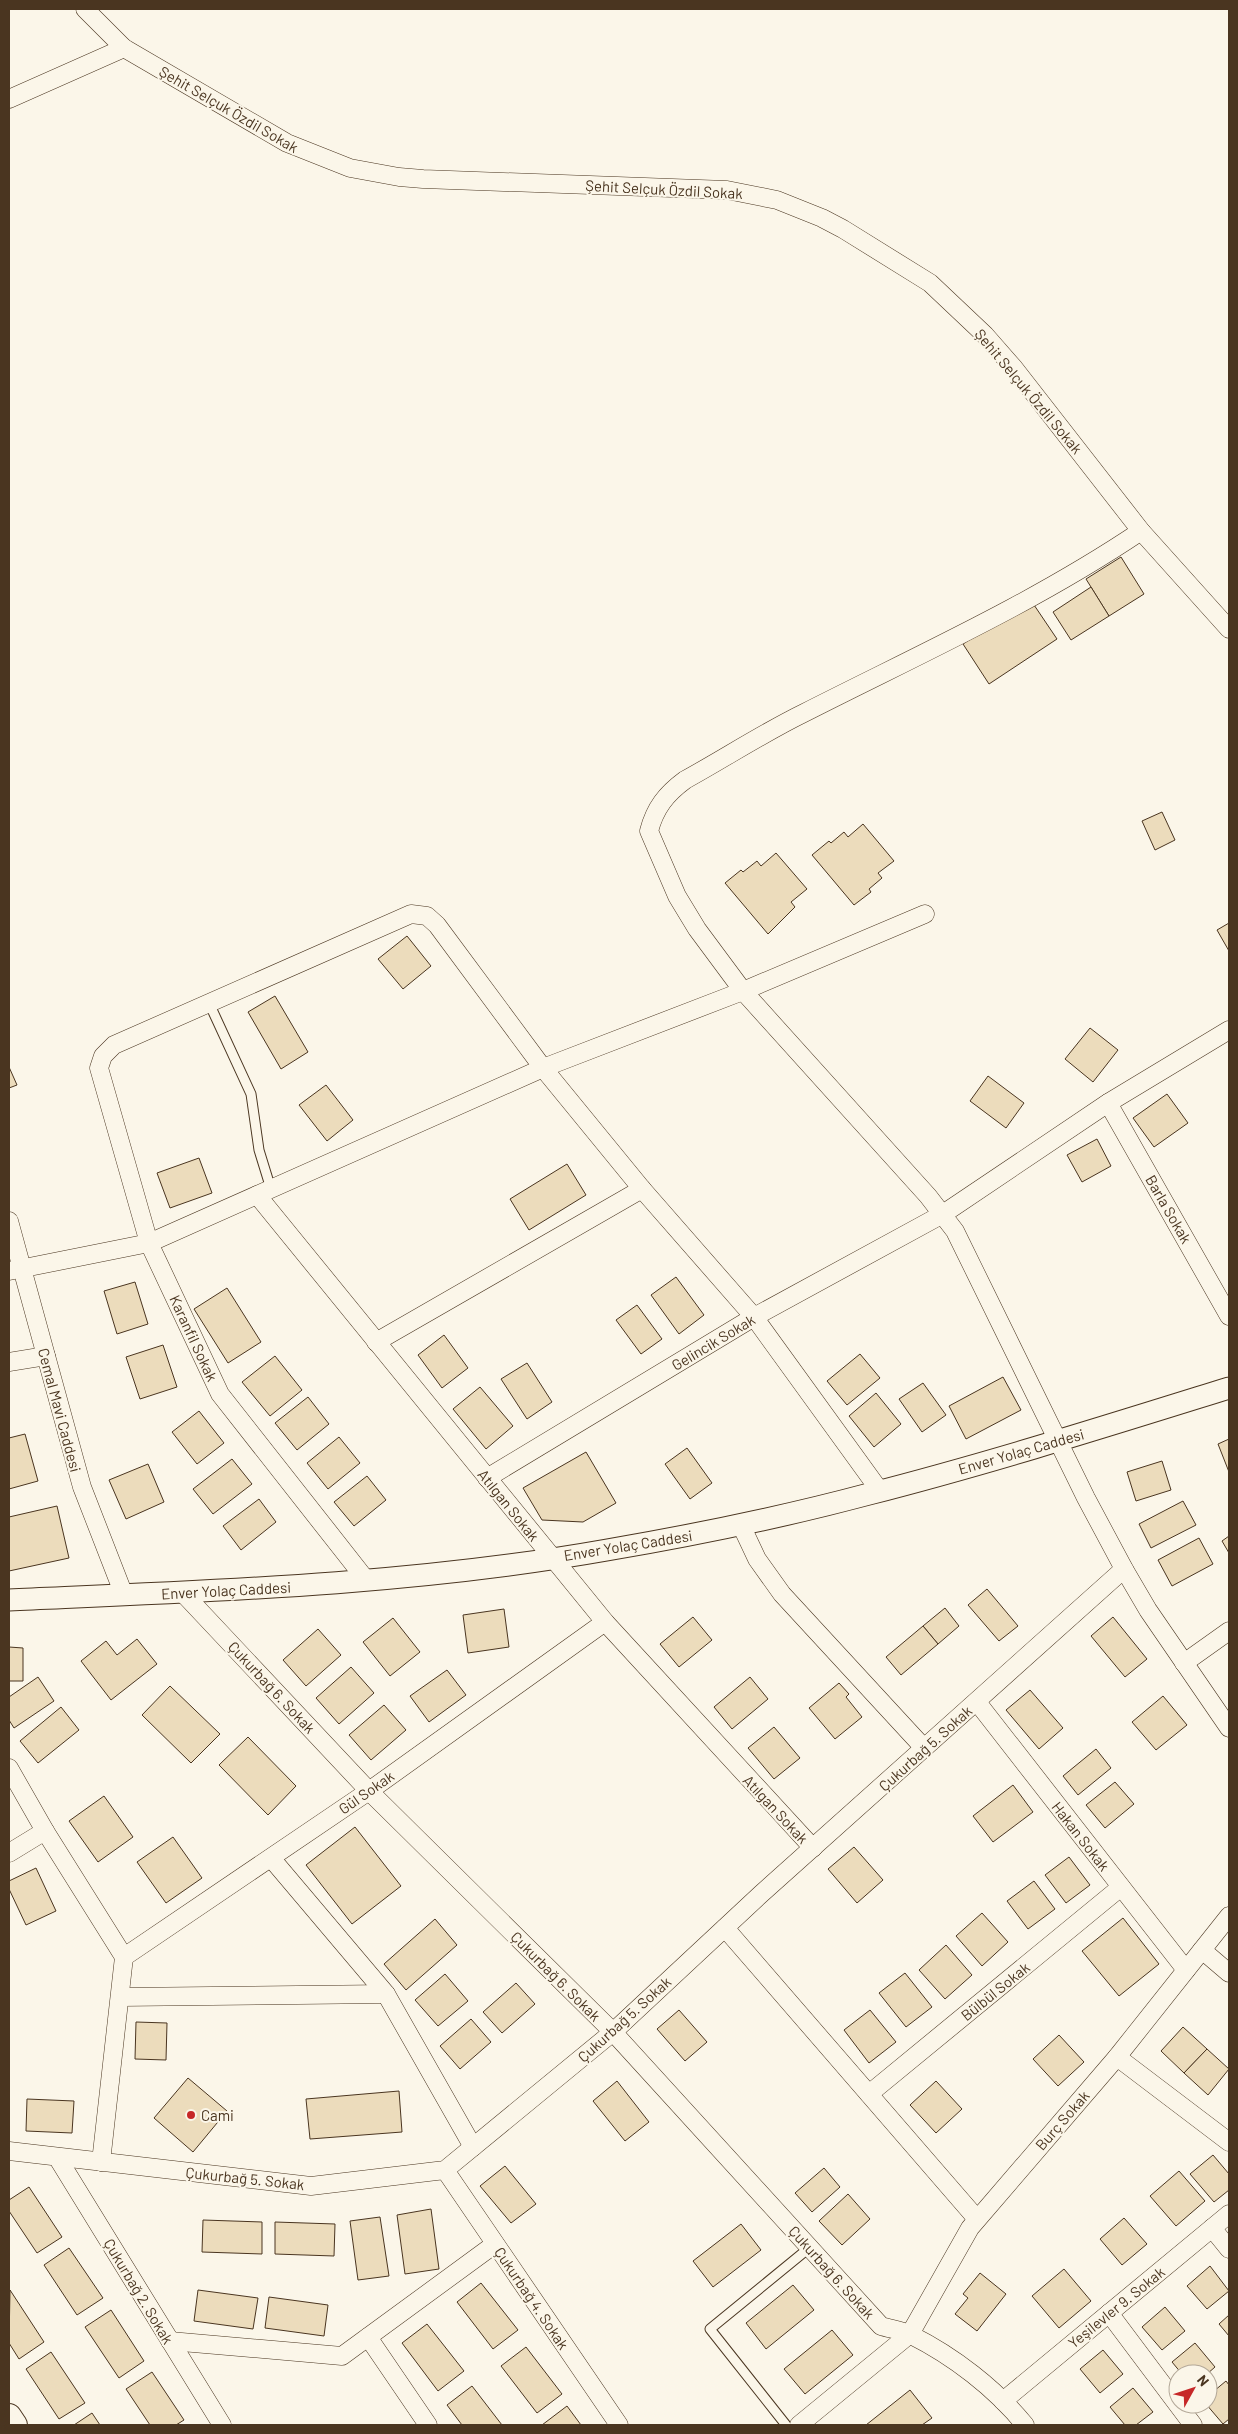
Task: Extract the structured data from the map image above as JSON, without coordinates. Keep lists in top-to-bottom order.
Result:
{
  "streets": {
    "street": [
      "Şehit Selçuk Özdil Sokak",
      "Barla Sokak",
      "Karanfil Sokak",
      "Gelincik Sokak",
      "Cemal Mavi Caddesi",
      "Enver Yolaç Caddesi",
      "Atılgan Sokak",
      "Çukurbağ 6. Sokak",
      "Çukurbağ 5. Sokak",
      "Gül Sokak",
      "Hakan Sokak",
      "Bülbül Sokak",
      "Burç Sokak",
      "Çukurbağ 2. Sokak",
      "Çukurbağ 4. Sokak",
      "Yeşilevler 9. Sokak"
    ]
  },
  "crossings": [
    ["Barla Sokak", "Gelincik Sokak"],
    ["Karanfil Sokak", "Enver Yolaç Caddesi"],
    ["Gelincik Sokak", "Atılgan Sokak"],
    ["Cemal Mavi Caddesi", "Enver Yolaç Caddesi"],
    ["Enver Yolaç Caddesi", "Atılgan Sokak"],
    ["Enver Yolaç Caddesi", "Çukurbağ 6. Sokak"],
    ["Atılgan Sokak", "Çukurbağ 5. Sokak"],
    ["Atılgan Sokak", "Gül Sokak"],
    ["Çukurbağ 6. Sokak", "Çukurbağ 5. Sokak"],
    ["Çukurbağ 6. Sokak", "Gül Sokak"],
    ["Çukurbağ 6. Sokak", "Burç Sokak"],
    ["Çukurbağ 6. Sokak", "Yeşilevler 9. Sokak"],
    ["Çukurbağ 5. Sokak", "Hakan Sokak"],
    ["Çukurbağ 5. Sokak", "Çukurbağ 2. Sokak"],
    ["Çukurbağ 5. Sokak", "Çukurbağ 4. Sokak"],
    ["Hakan Sokak", "Bülbül Sokak"],
    ["Hakan Sokak", "Burç Sokak"]
  ],
  "places": ["Cami"],
  "north": "top right"
}
